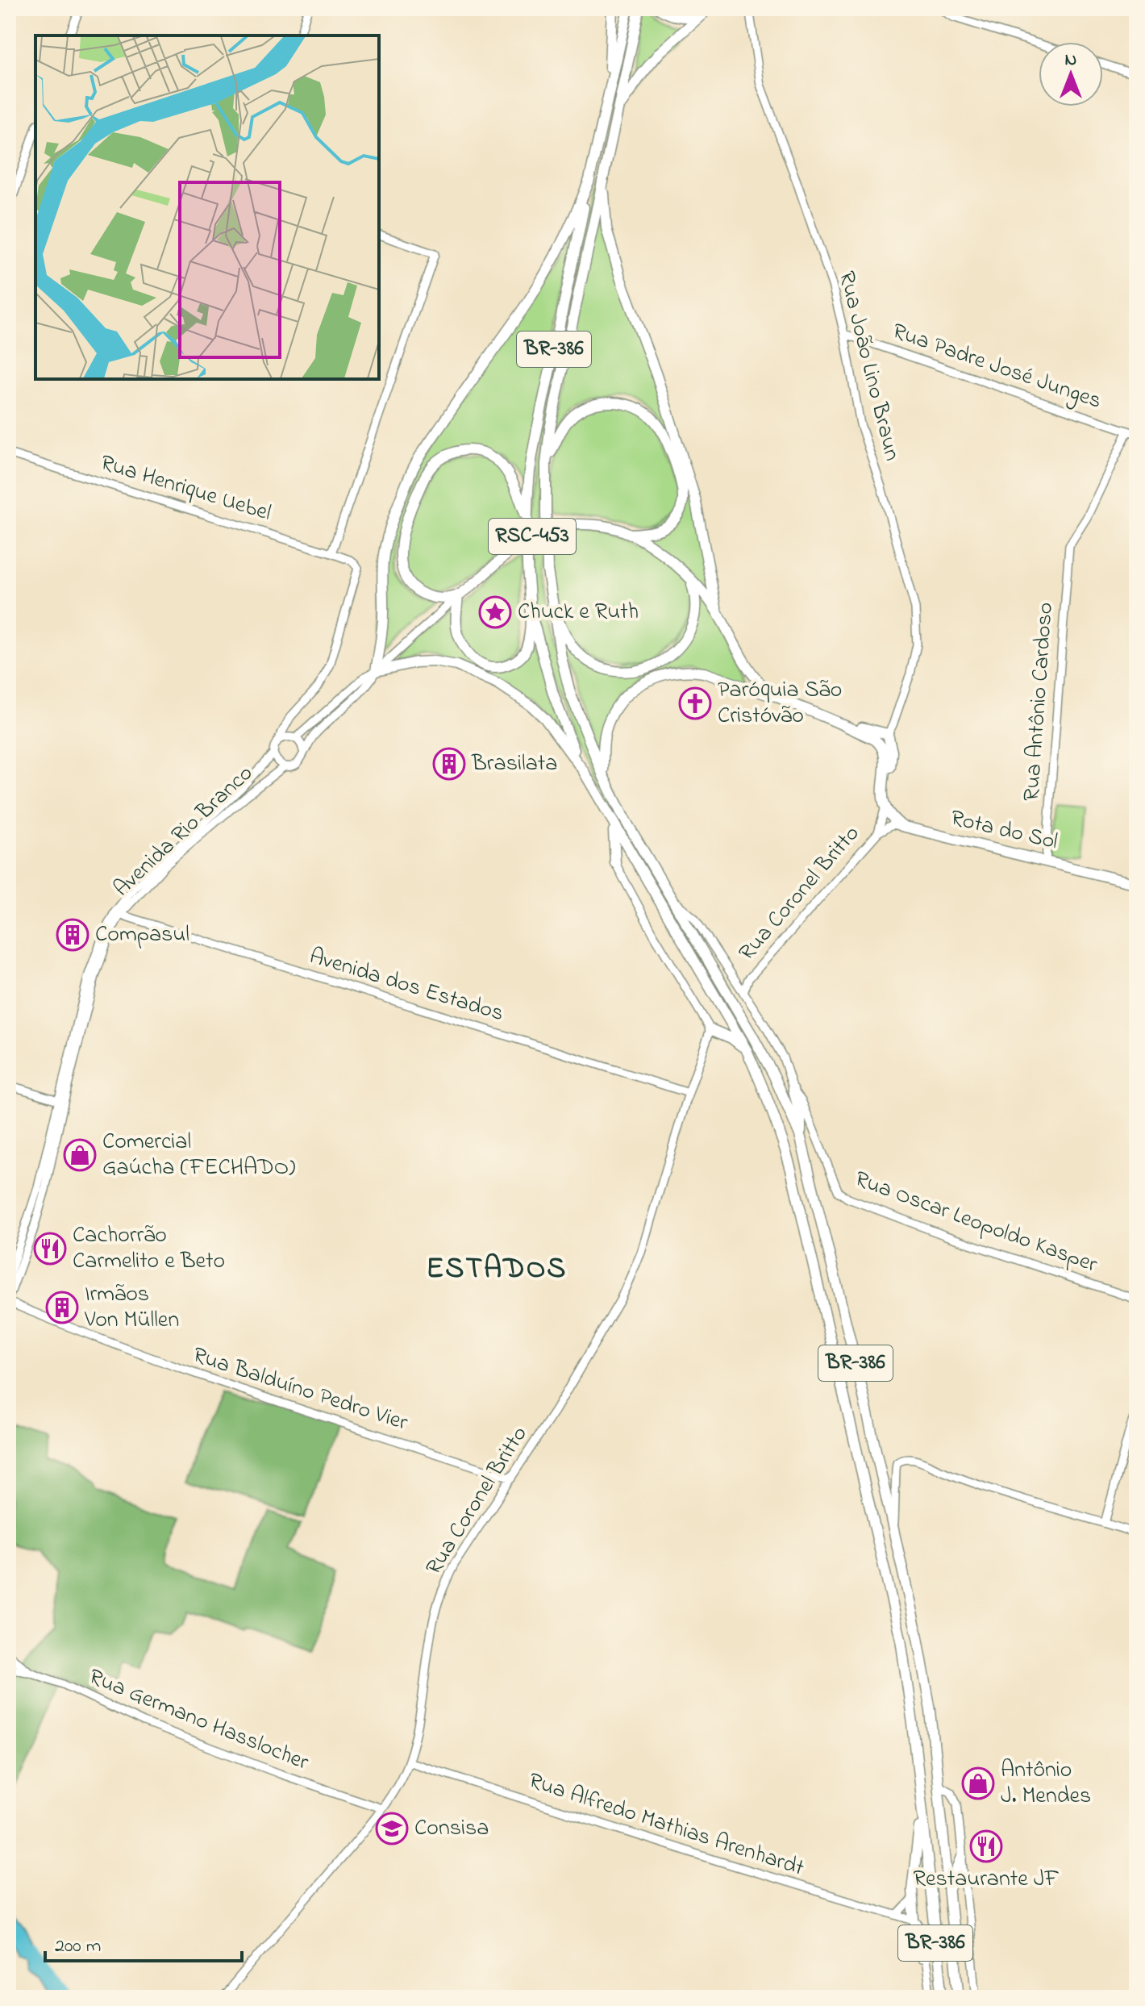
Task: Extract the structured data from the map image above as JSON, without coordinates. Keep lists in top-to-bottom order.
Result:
{
  "streets": {
    "highway": ["BR-386", "RSC-453", "Rota do Sol"],
    "street": [
      "Rua João Lino Braun",
      "Rua Padre José Junges",
      "Rua Henrique Uebel",
      "Rua Antônio Cardoso",
      "Avenida Rio Branco",
      "Rua Coronel Britto",
      "Avenida dos Estados",
      "Rua Oscar Leopoldo Kasper",
      "Rua Balduíno Pedro Vier",
      "Rua Germano Hasslocher",
      "Rua Alfredo Mathias Arenhardt"
    ]
  },
  "crossings": [
    ["Rua João Lino Braun", "Rua Padre José Junges"],
    ["Rua João Lino Braun", "RSC-453"],
    ["Rua Padre José Junges", "Rua Antônio Cardoso"],
    ["Rua Henrique Uebel", "Avenida Rio Branco"],
    ["Rua Antônio Cardoso", "Rota do Sol"],
    ["Avenida Rio Branco", "Avenida dos Estados"],
    ["Avenida Rio Branco", "Rua Balduíno Pedro Vier"],
    ["Rua Coronel Britto", "Avenida dos Estados"],
    ["Rua Coronel Britto", "Rua Balduíno Pedro Vier"],
    ["Rua Coronel Britto", "Rua Germano Hasslocher"],
    ["Rua Coronel Britto", "Rua Alfredo Mathias Arenhardt"]
  ],
  "districts": ["ESTADOS"],
  "places": {
    "place": ["Chuck e Ruth"],
    "church": ["Paróquia São Cristóvão"],
    "building": ["Brasilata", "Compasul", "Irmãos Von Müllen"],
    "shop": ["Comercial Gaúcha (FECHADO)", "Antônio J. Mendes"],
    "restaurant": ["Cachorrão Carmelito e Beto", "Restaurante JF"],
    "school or university": ["Consisa"]
  },
  "scale_bar": "200 m",
  "north": "top"
}
